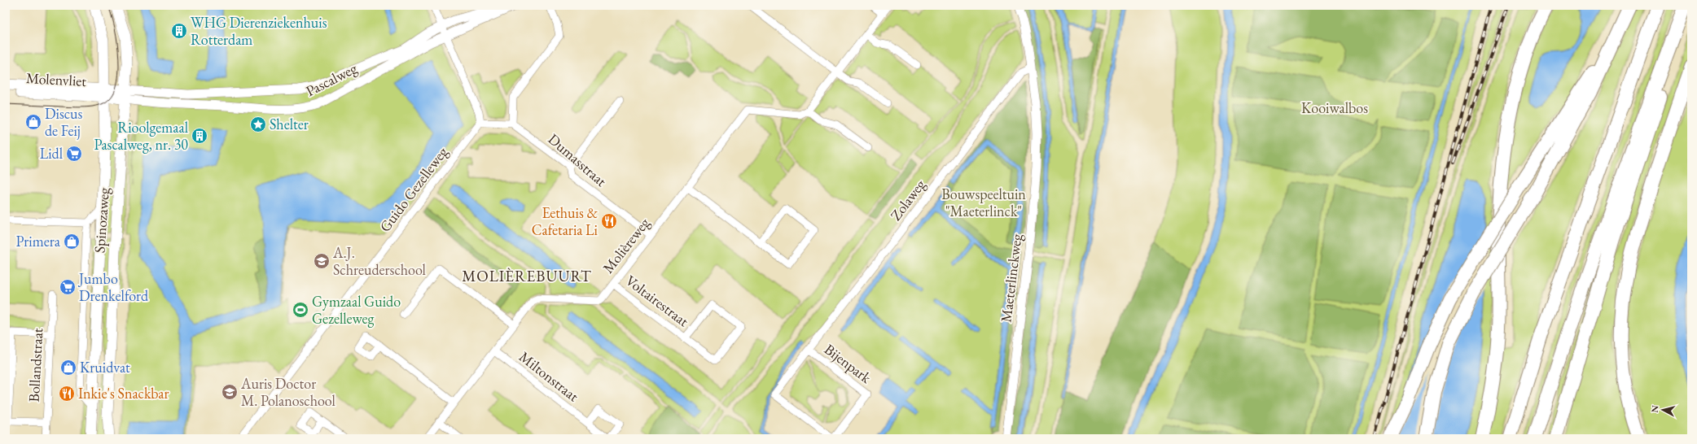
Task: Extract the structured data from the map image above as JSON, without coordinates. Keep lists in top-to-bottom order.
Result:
{
  "streets": {
    "main road": ["Molenvliet", "Spinozaweg"],
    "street": [
      "Pascalweg",
      "Dumasstraat",
      "Guido Gezelleweg",
      "Zolaweg",
      "Molièreweg",
      "Maeterlinckweg",
      "Voltairestraat",
      "Bijenpark",
      "Bollandstraat",
      "Miltonstraat"
    ]
  },
  "crossings": [
    ["Molenvliet", "Spinozaweg"],
    ["Pascalweg", "Spinozaweg"],
    ["Dumasstraat", "Molièreweg"],
    ["Zolaweg", "Maeterlinckweg"],
    ["Zolaweg", "Bijenpark"],
    ["Molièreweg", "Voltairestraat"],
    ["Molièreweg", "Miltonstraat"]
  ],
  "districts": ["MOLIÈREBUURT"],
  "parks": ["Kooiwalbos", "Bouwspeeltuin \"Maeterlinck\""],
  "places": {
    "building": ["WHG Dierenziekenhuis Rotterdam", "Rioolgemaal Pascalweg, nr. 30"],
    "shop": ["Discus de Feij", "Primera", "Kruidvat"],
    "place": ["Shelter"],
    "supermarket": ["Lidl", "Jumbo Drenkelford"],
    "restaurant": ["Eethuis & Cafetaria Li", "Inkie's Snackbar"],
    "school or university": ["A.J. Schreuderschool", "Auris Doctor M. Polanoschool"],
    "sports": ["Gymzaal Guido Gezelleweg"]
  },
  "north": "left"
}
